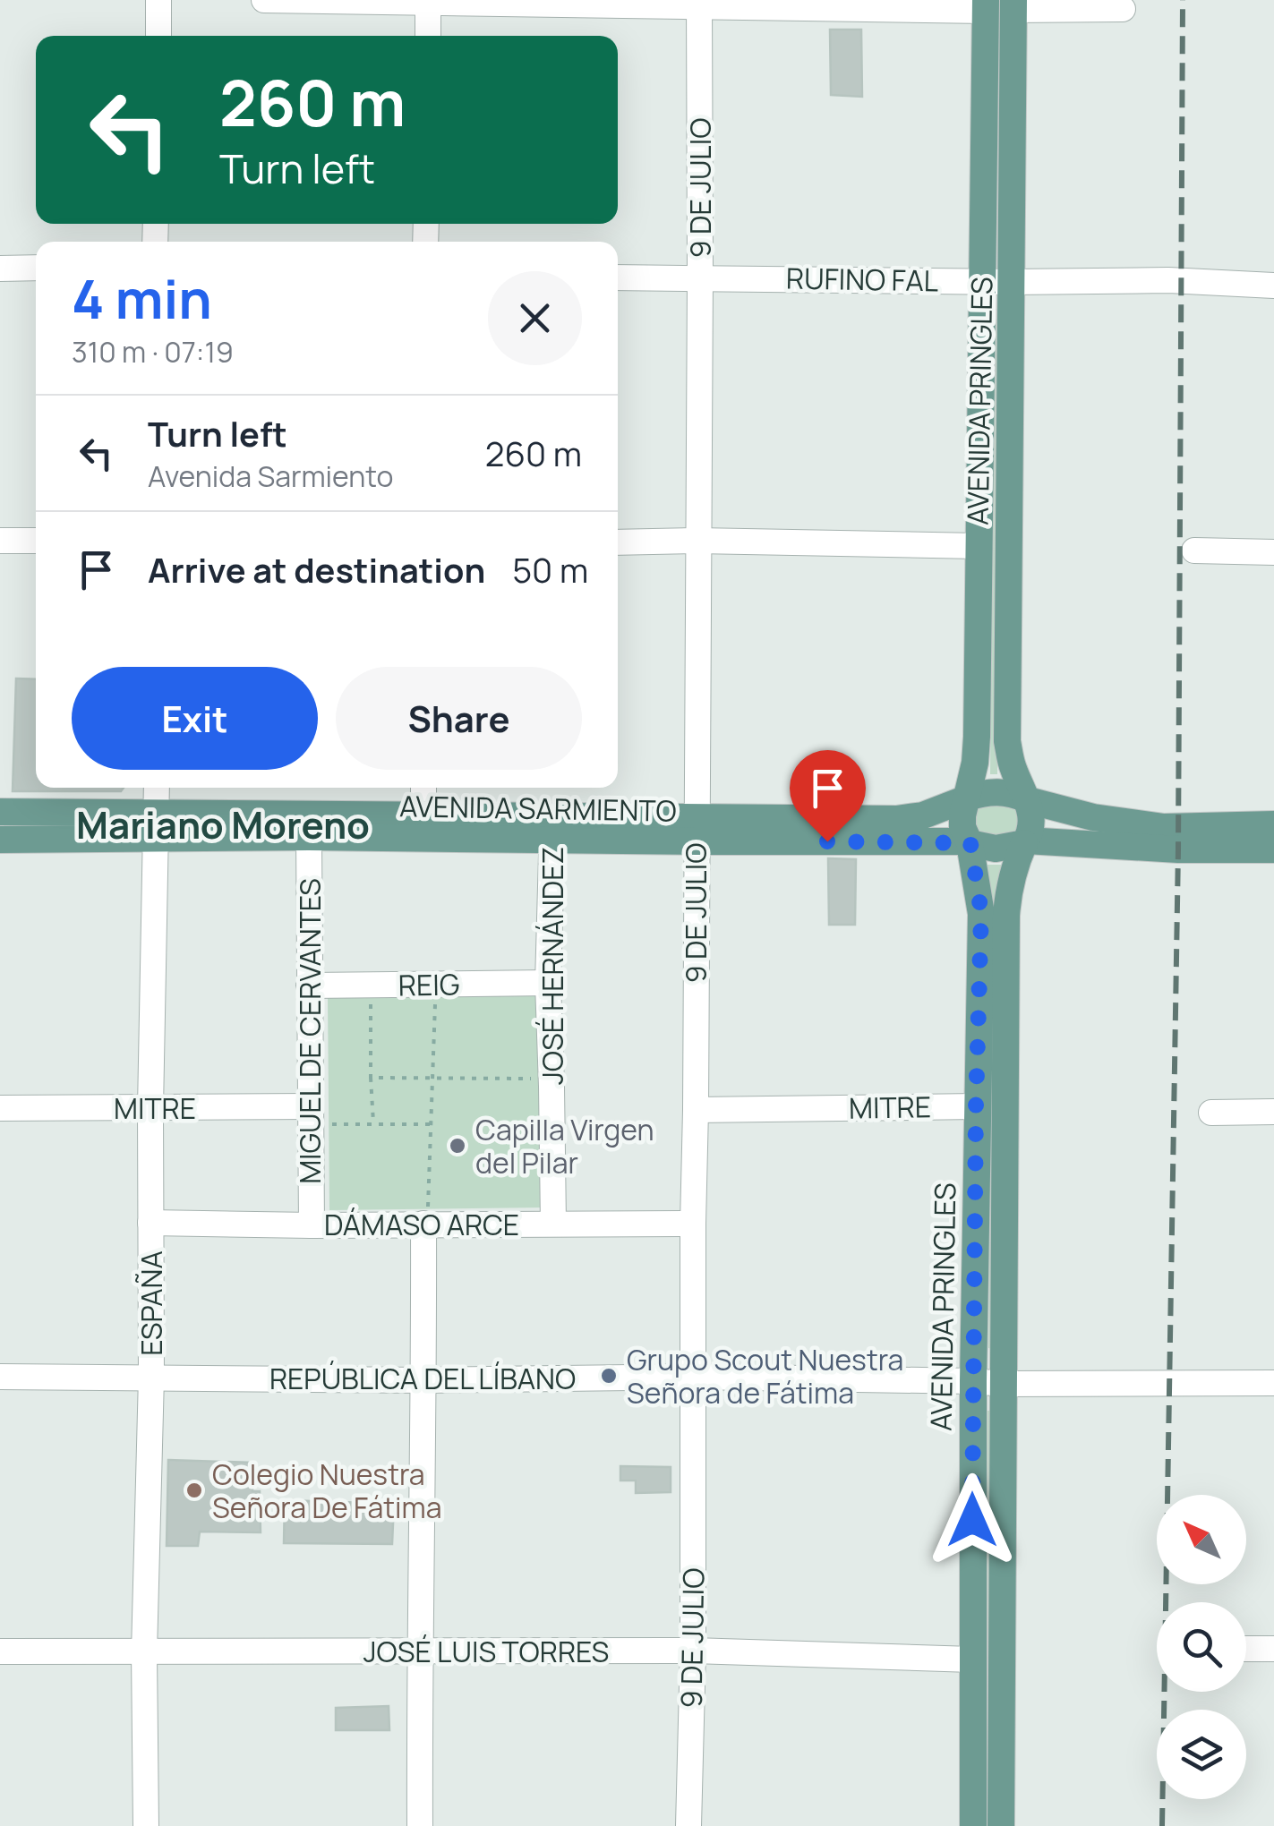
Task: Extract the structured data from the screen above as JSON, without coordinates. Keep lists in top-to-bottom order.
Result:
{
  "streets": {
    "main road": ["AVENIDA PRINGLES", "AVENIDA SARMIENTO"],
    "street": [
      "9 DE JULIO",
      "RUFINO FAL",
      "JOSÉ HERNÁNDEZ",
      "REIG",
      "MIGUEL DE CERVANTES",
      "MITRE",
      "DÁMASO ARCE",
      "ESPAÑA",
      "REPÚBLICA DEL LÍBANO",
      "JOSÉ LUIS TORRES"
    ]
  },
  "crossings": [
    ["9 DE JULIO", "RUFINO FAL"],
    ["9 DE JULIO", "AVENIDA SARMIENTO"],
    ["9 DE JULIO", "MITRE"],
    ["9 DE JULIO", "DÁMASO ARCE"],
    ["9 DE JULIO", "REPÚBLICA DEL LÍBANO"],
    ["9 DE JULIO", "JOSÉ LUIS TORRES"],
    ["RUFINO FAL", "AVENIDA PRINGLES"],
    ["AVENIDA PRINGLES", "AVENIDA SARMIENTO"],
    ["AVENIDA PRINGLES", "MITRE"],
    ["AVENIDA PRINGLES", "REPÚBLICA DEL LÍBANO"],
    ["AVENIDA PRINGLES", "JOSÉ LUIS TORRES"],
    ["AVENIDA SARMIENTO", "JOSÉ HERNÁNDEZ"],
    ["AVENIDA SARMIENTO", "MIGUEL DE CERVANTES"],
    ["AVENIDA SARMIENTO", "ESPAÑA"],
    ["JOSÉ HERNÁNDEZ", "REIG"],
    ["JOSÉ HERNÁNDEZ", "DÁMASO ARCE"],
    ["REIG", "MIGUEL DE CERVANTES"],
    ["MIGUEL DE CERVANTES", "MITRE"],
    ["MIGUEL DE CERVANTES", "DÁMASO ARCE"],
    ["MITRE", "ESPAÑA"],
    ["DÁMASO ARCE", "ESPAÑA"],
    ["ESPAÑA", "REPÚBLICA DEL LÍBANO"],
    ["ESPAÑA", "JOSÉ LUIS TORRES"]
  ],
  "districts": ["Mariano Moreno"],
  "places": ["Capilla Virgen del Pilar", "Grupo Scout Nuestra Señora de Fátima", "Colegio Nuestra Señora De Fátima"],
  "north": "top left",
  "page": {
    "turn": ["260 m", "Turn left"],
    "heading": ["4 min", "310 m · 07:19"],
    "list": [
      {
        "name": "Turn left",
        "note": "Avenida Sarmiento",
        "value": "260 m"
      },
      {
        "name": "Arrive at destination",
        "value": "50 m"
      }
    ],
    "buttons": ["Exit", "Share"]
  }
}
